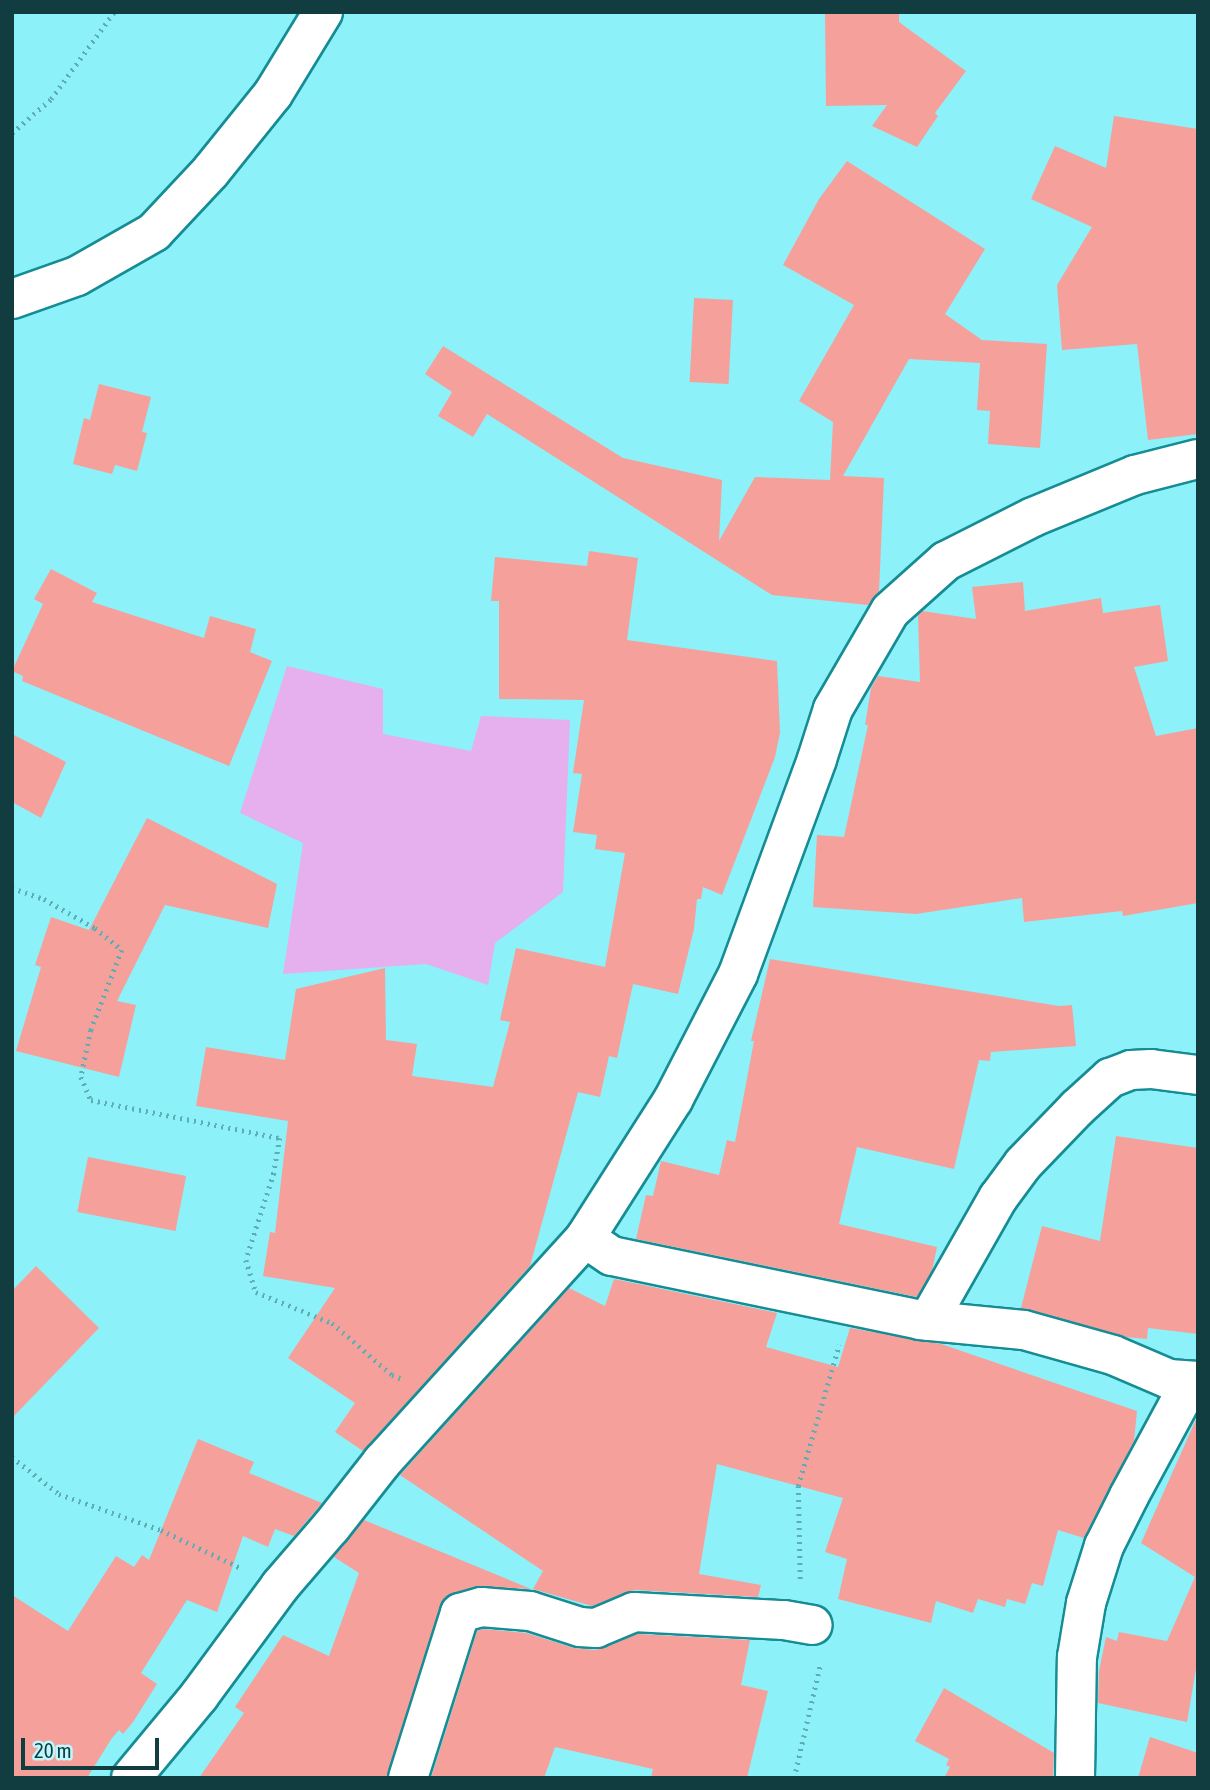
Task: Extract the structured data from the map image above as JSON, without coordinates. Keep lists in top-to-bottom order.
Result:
{
  "scale_bar": "20 m"
}
